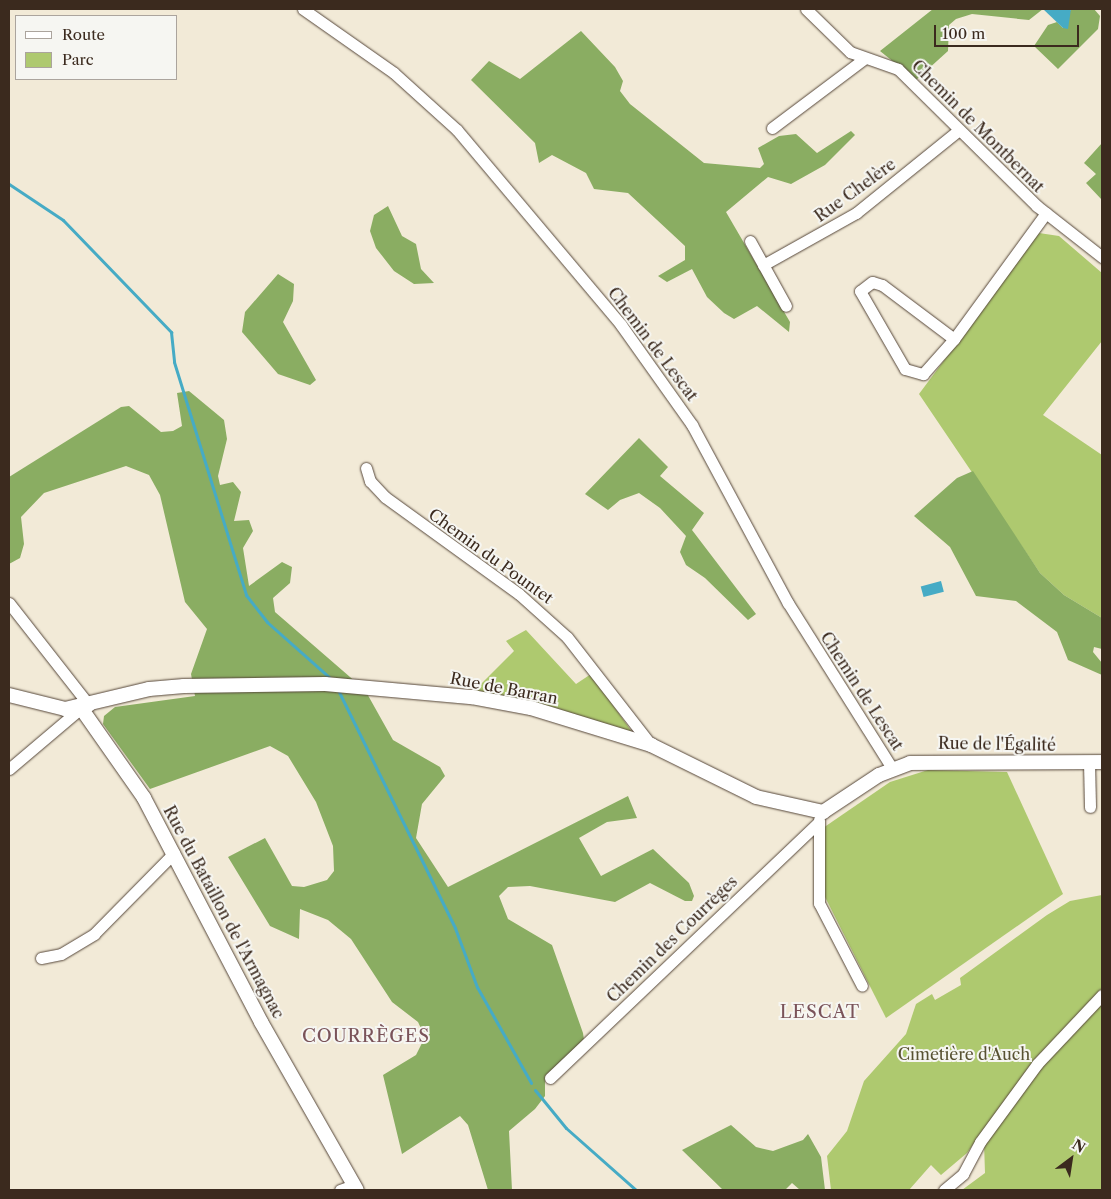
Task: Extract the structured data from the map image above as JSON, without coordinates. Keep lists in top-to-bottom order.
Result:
{
  "streets": {
    "street": [
      "Chemin de Montbernat",
      "Rue Chelère",
      "Chemin de Lescat",
      "Chemin du Pountet",
      "Rue de Barran",
      "Rue de l'Égalité",
      "Rue du Bataillon de l'Armagnac",
      "Chemin des Courrèges"
    ]
  },
  "crossings": [
    ["Chemin de Montbernat", "Rue Chelère"],
    ["Chemin de Lescat", "Rue de l'Égalité"],
    ["Chemin du Pountet", "Rue de Barran"],
    ["Rue de Barran", "Rue du Bataillon de l'Armagnac"],
    ["Rue de Barran", "Chemin des Courrèges"]
  ],
  "districts": ["LESCAT", "COURRÈGES"],
  "parks": ["Cimetière d'Auch"],
  "legend": ["Route", "Parc"],
  "scale_bar": "100 m",
  "north": "top right"
}
